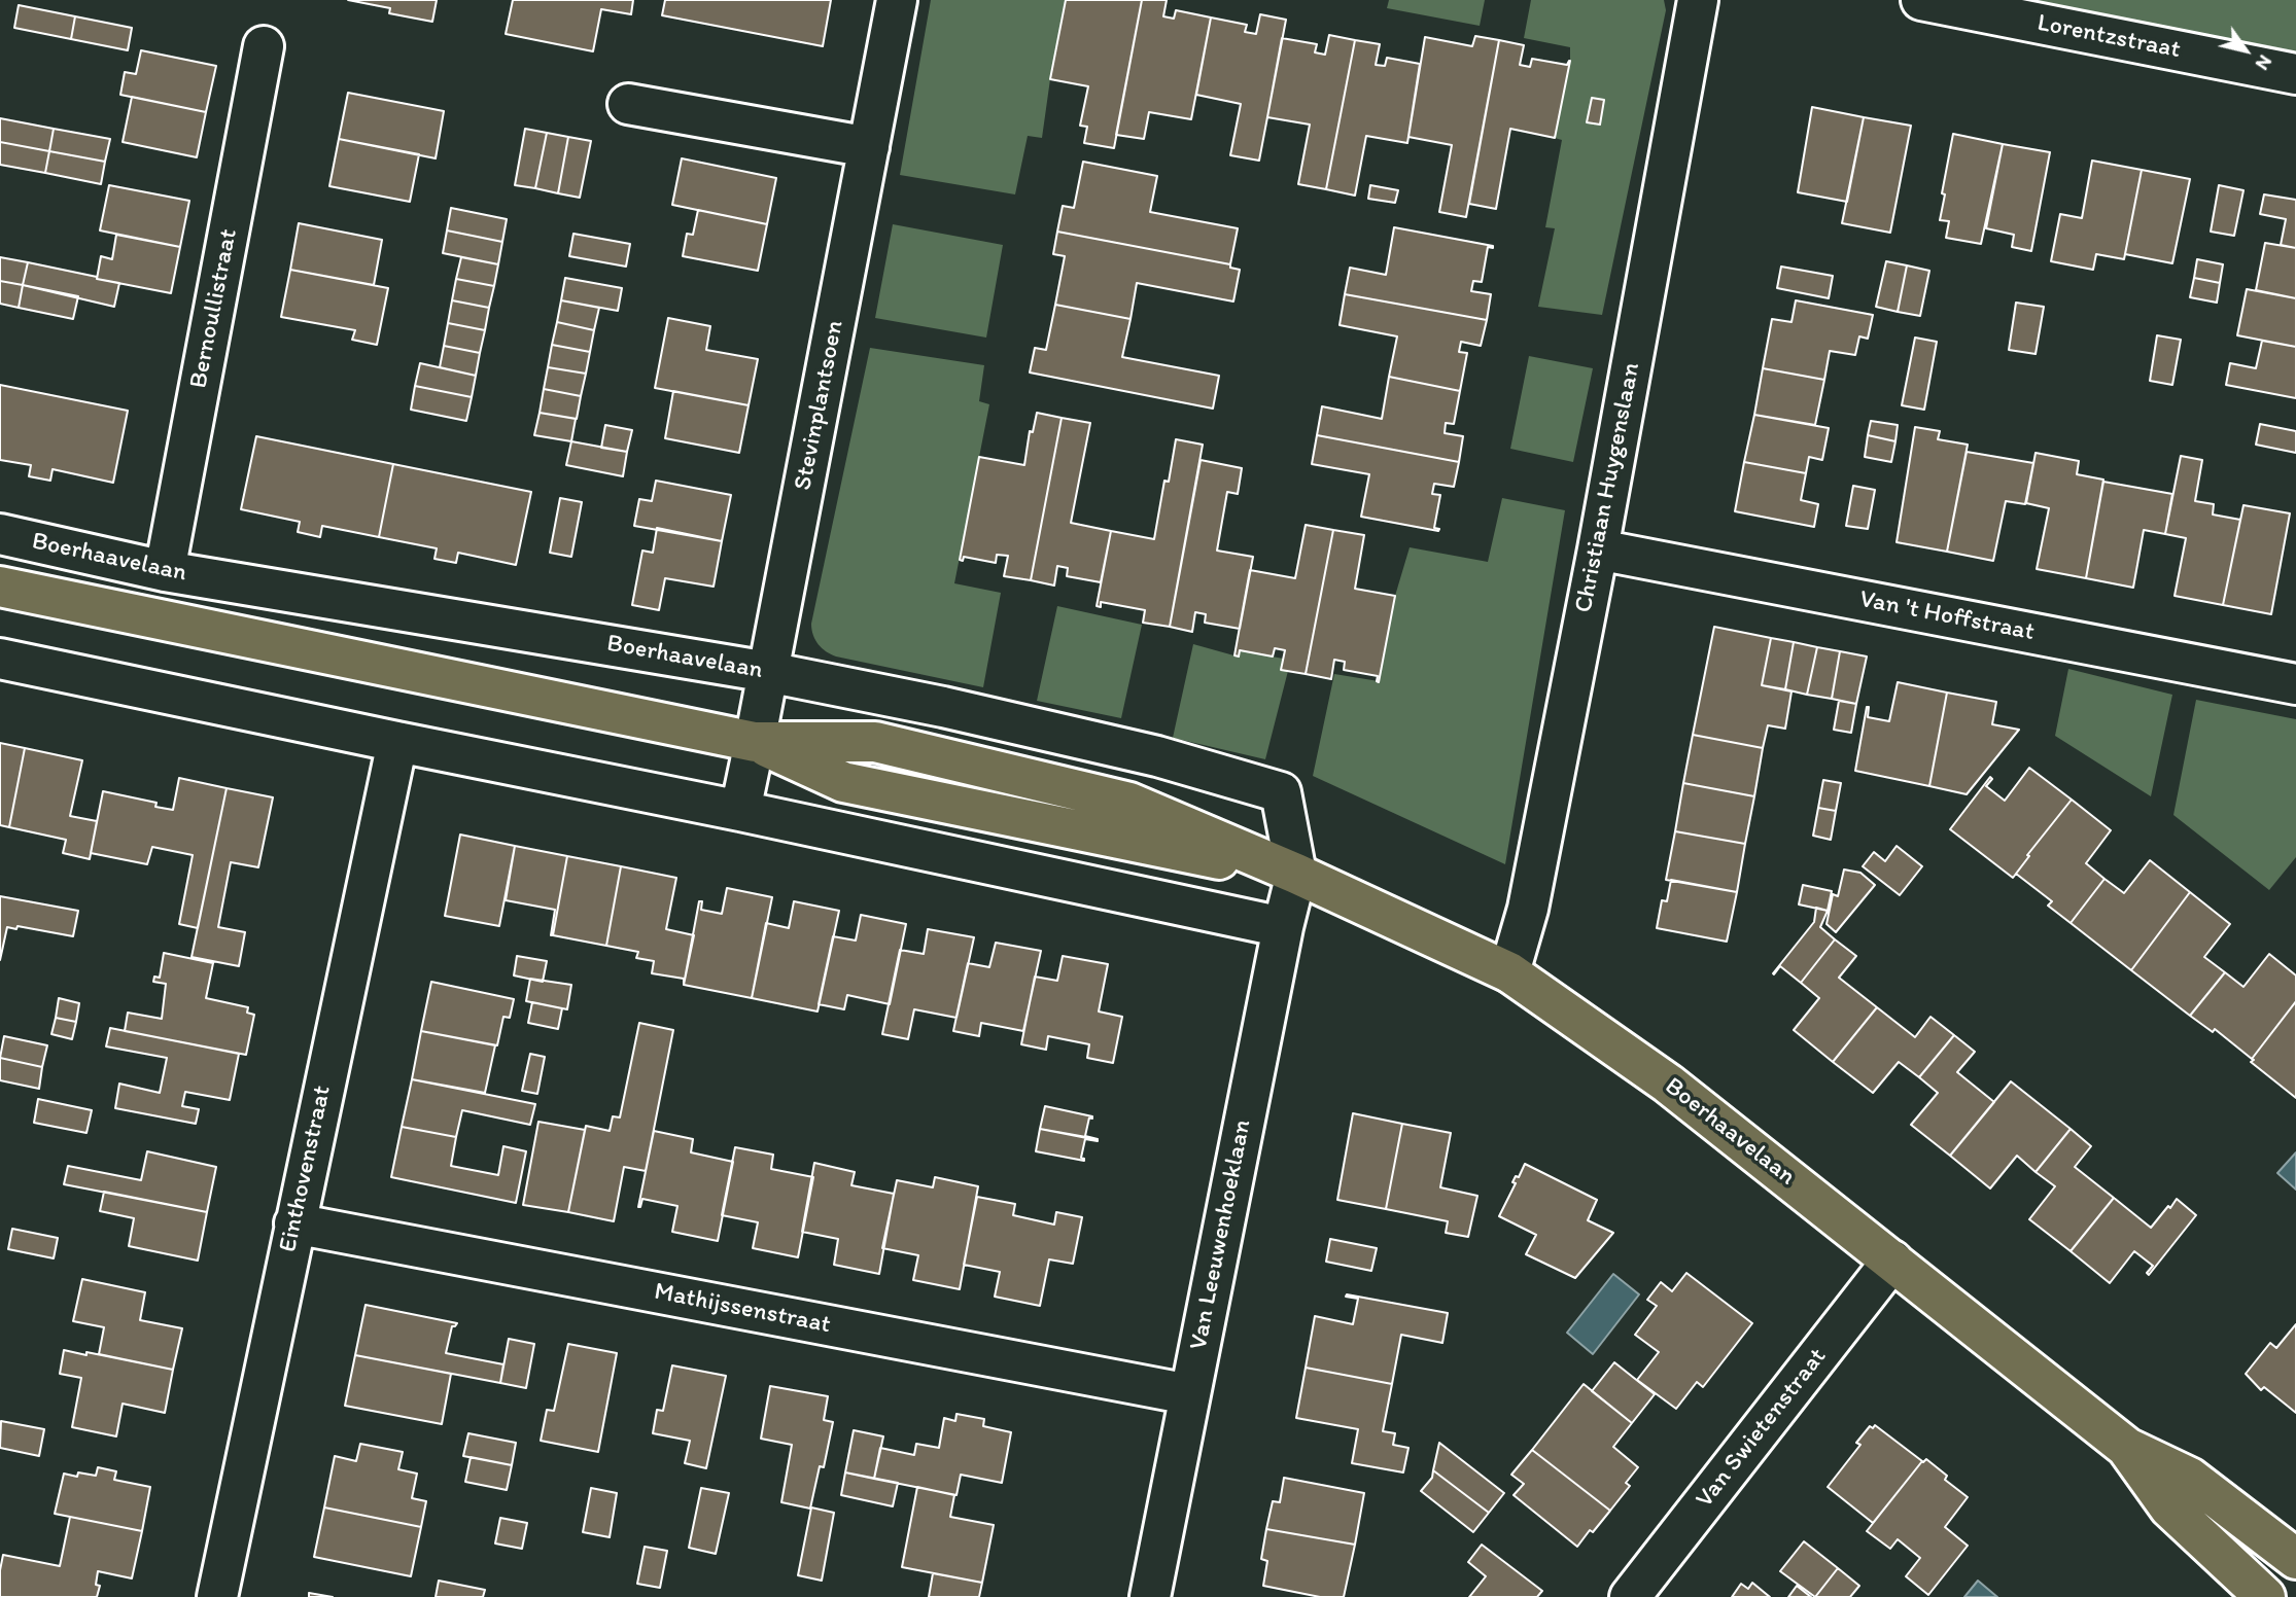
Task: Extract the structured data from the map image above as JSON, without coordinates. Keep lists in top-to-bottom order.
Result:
{
  "streets": {
    "main road": ["Boerhaavelaan"],
    "street": [
      "Lorentzstraat",
      "Bernoullistraat",
      "Stevinplantsoen",
      "Christiaan Huygenslaan",
      "Van 't Hoffstraat",
      "Einthovenstraat",
      "Van Leeuwenhoeklaan",
      "Mathijssenstraat",
      "Van Swietenstraat"
    ]
  },
  "crossings": [
    ["Bernoullistraat", "Boerhaavelaan"],
    ["Stevinplantsoen", "Boerhaavelaan"],
    ["Christiaan Huygenslaan", "Boerhaavelaan"],
    ["Christiaan Huygenslaan", "Van 't Hoffstraat"],
    ["Boerhaavelaan", "Van Leeuwenhoeklaan"],
    ["Boerhaavelaan", "Van Swietenstraat"],
    ["Einthovenstraat", "Mathijssenstraat"],
    ["Van Leeuwenhoeklaan", "Mathijssenstraat"]
  ],
  "north": "bottom right"
}
